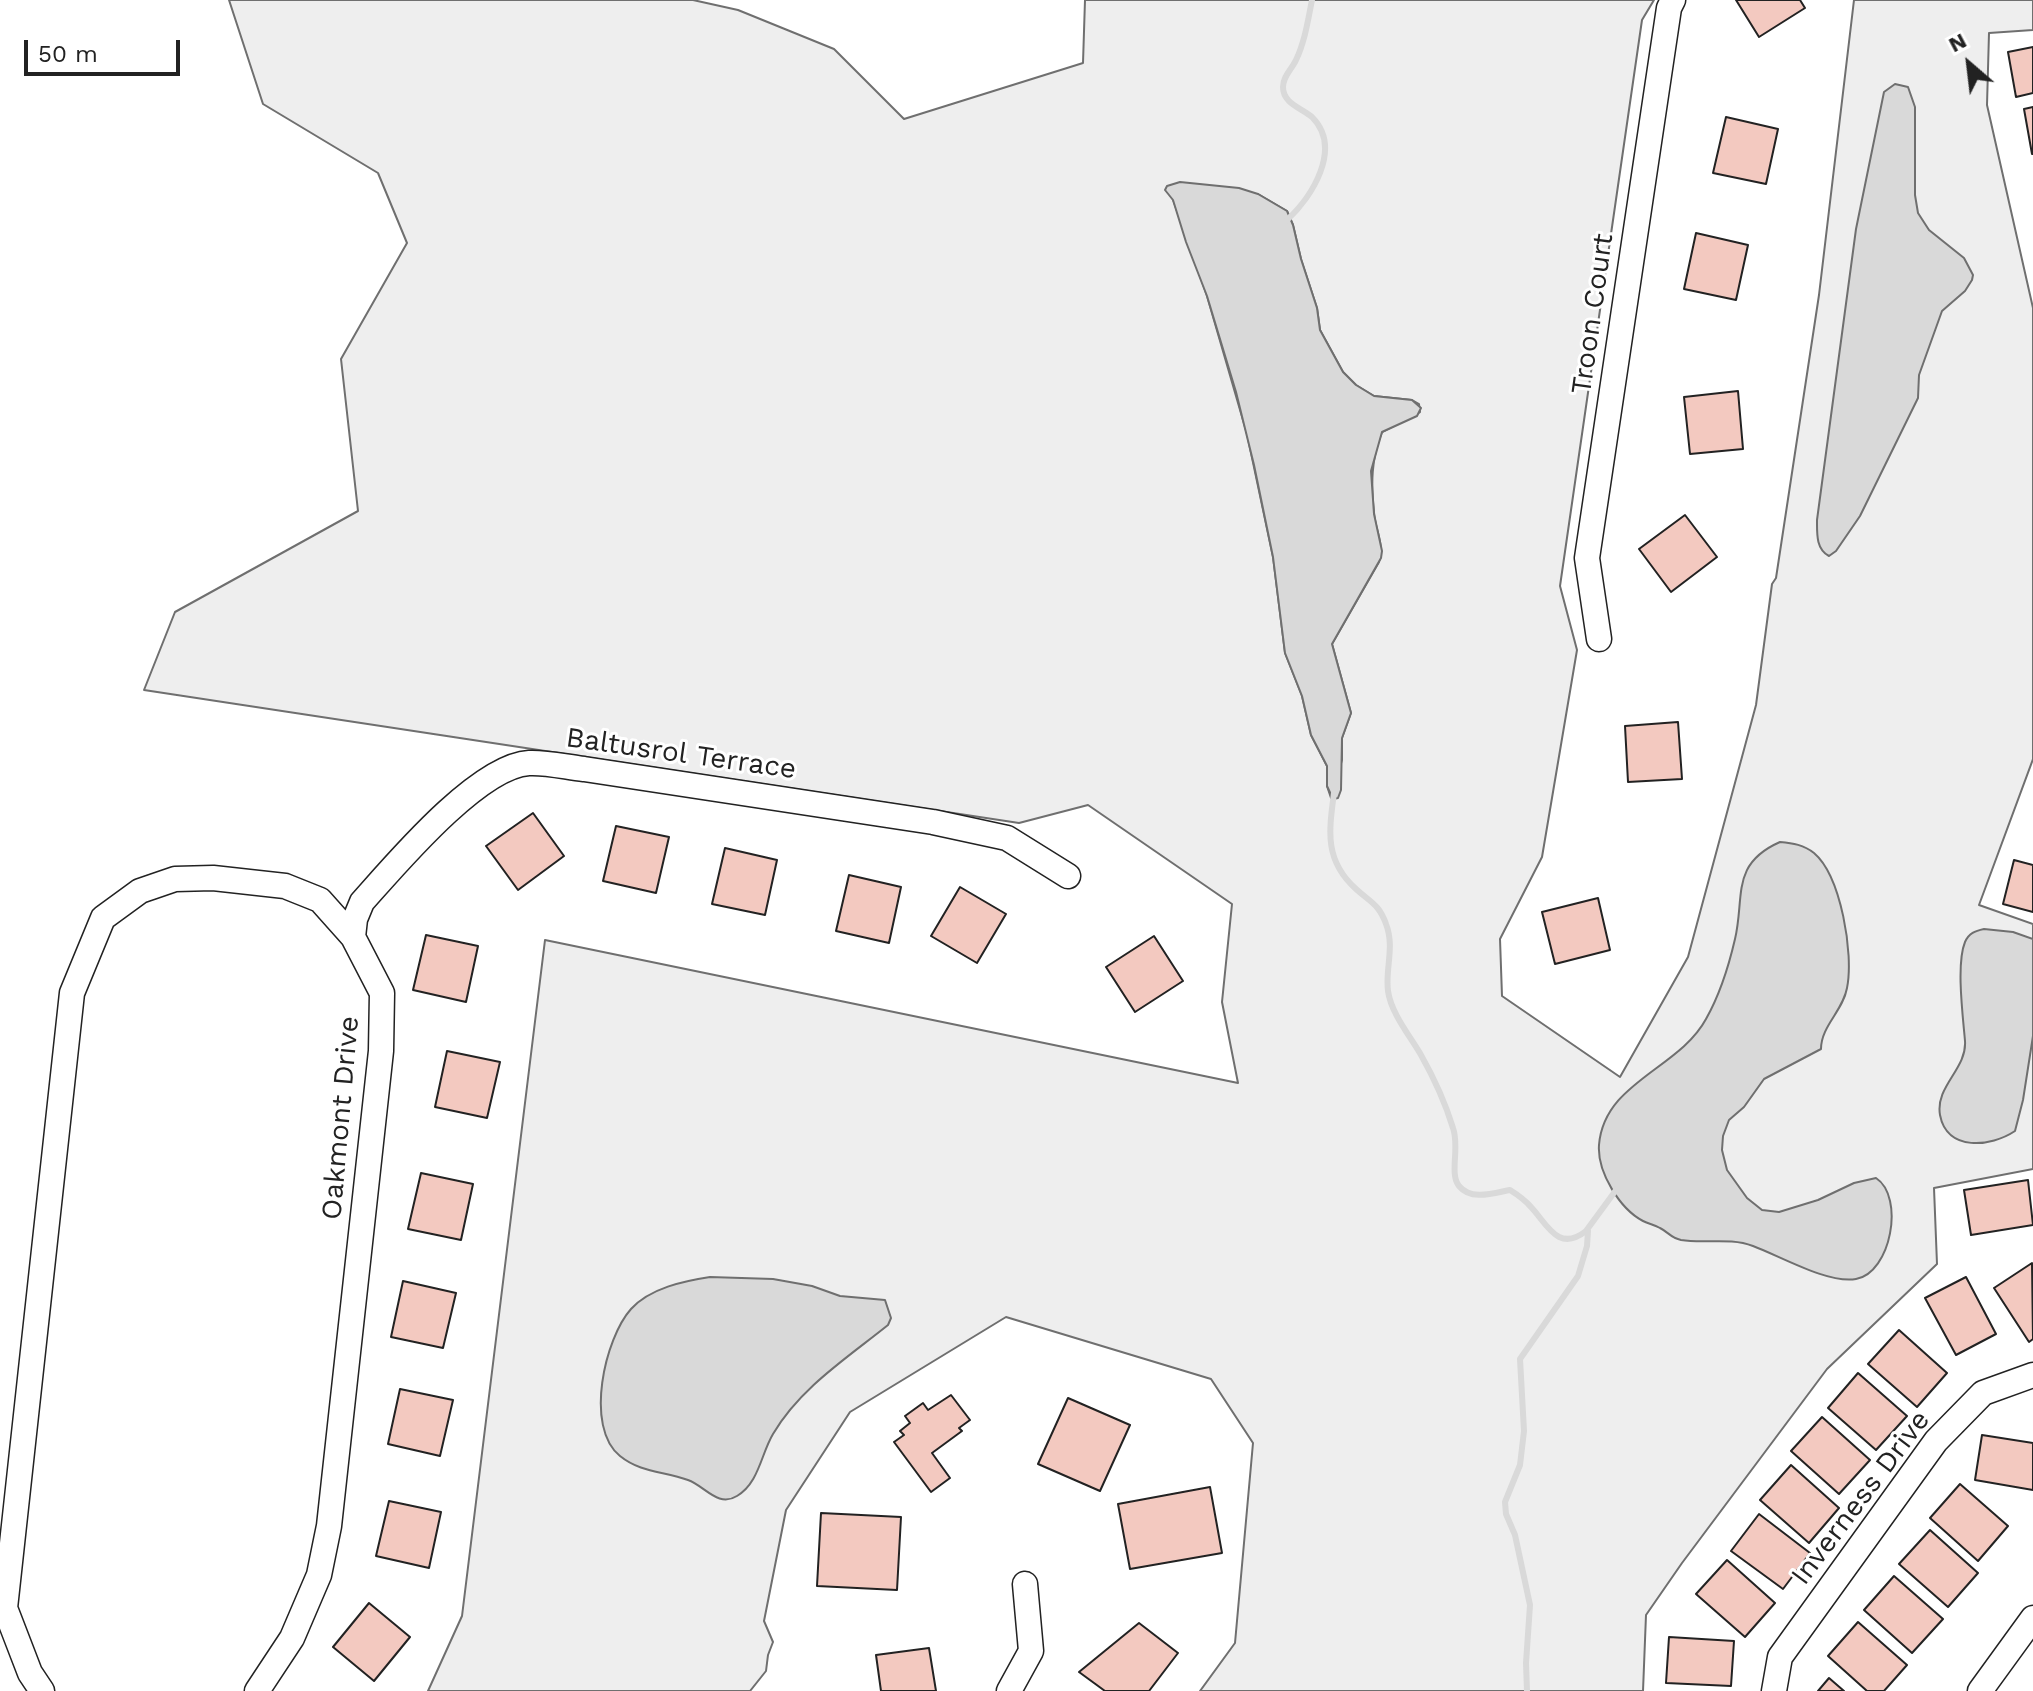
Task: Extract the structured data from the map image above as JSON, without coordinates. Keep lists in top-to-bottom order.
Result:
{
  "streets": {
    "street": [
      "Troon Court",
      "Baltusrol Terrace",
      "Oakmont Drive",
      "Inverness Drive"
    ]
  },
  "crossings": [
    ["Baltusrol Terrace", "Oakmont Drive"]
  ],
  "scale_bar": "50 m",
  "north": "top left"
}
